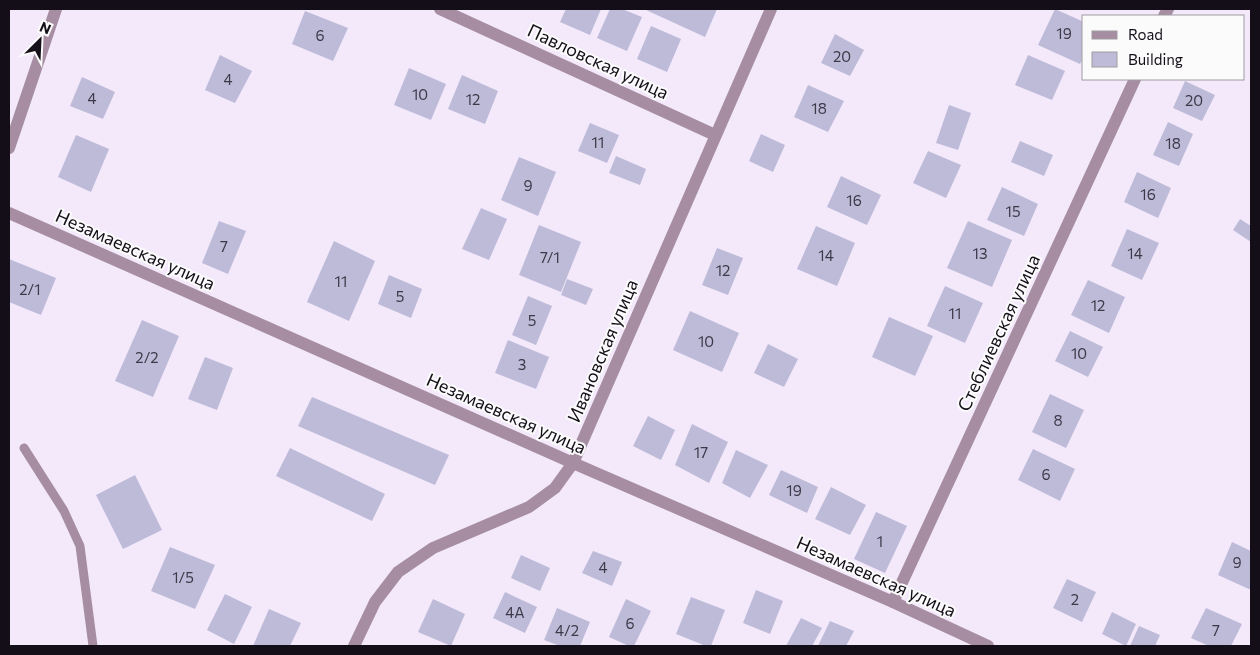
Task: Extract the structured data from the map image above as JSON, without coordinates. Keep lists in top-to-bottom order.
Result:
{
  "streets": {
    "street": [
      "Павловская улица",
      "Незамаевская улица",
      "Стеблиевская улица",
      "Ивановская улица"
    ]
  },
  "crossings": [
    ["Павловская улица", "Ивановская улица"],
    ["Незамаевская улица", "Стеблиевская улица"],
    ["Незамаевская улица", "Ивановская улица"]
  ],
  "house_numbers": [
    "19",
    "6",
    "20",
    "4",
    "10",
    "4",
    "12",
    "20",
    "18",
    "11",
    "18",
    "9",
    "16",
    "16",
    "15",
    "7",
    "13",
    "14",
    "14",
    "7/1",
    "12",
    "11",
    "2/1",
    "5",
    "12",
    "11",
    "5",
    "10",
    "10",
    "2/2",
    "3",
    "8",
    "17",
    "6",
    "19",
    "1",
    "9",
    "4",
    "1/5",
    "2",
    "4А",
    "6",
    "4/2",
    "7"
  ],
  "legend": ["Road", "Building"],
  "north": "top right"
}
